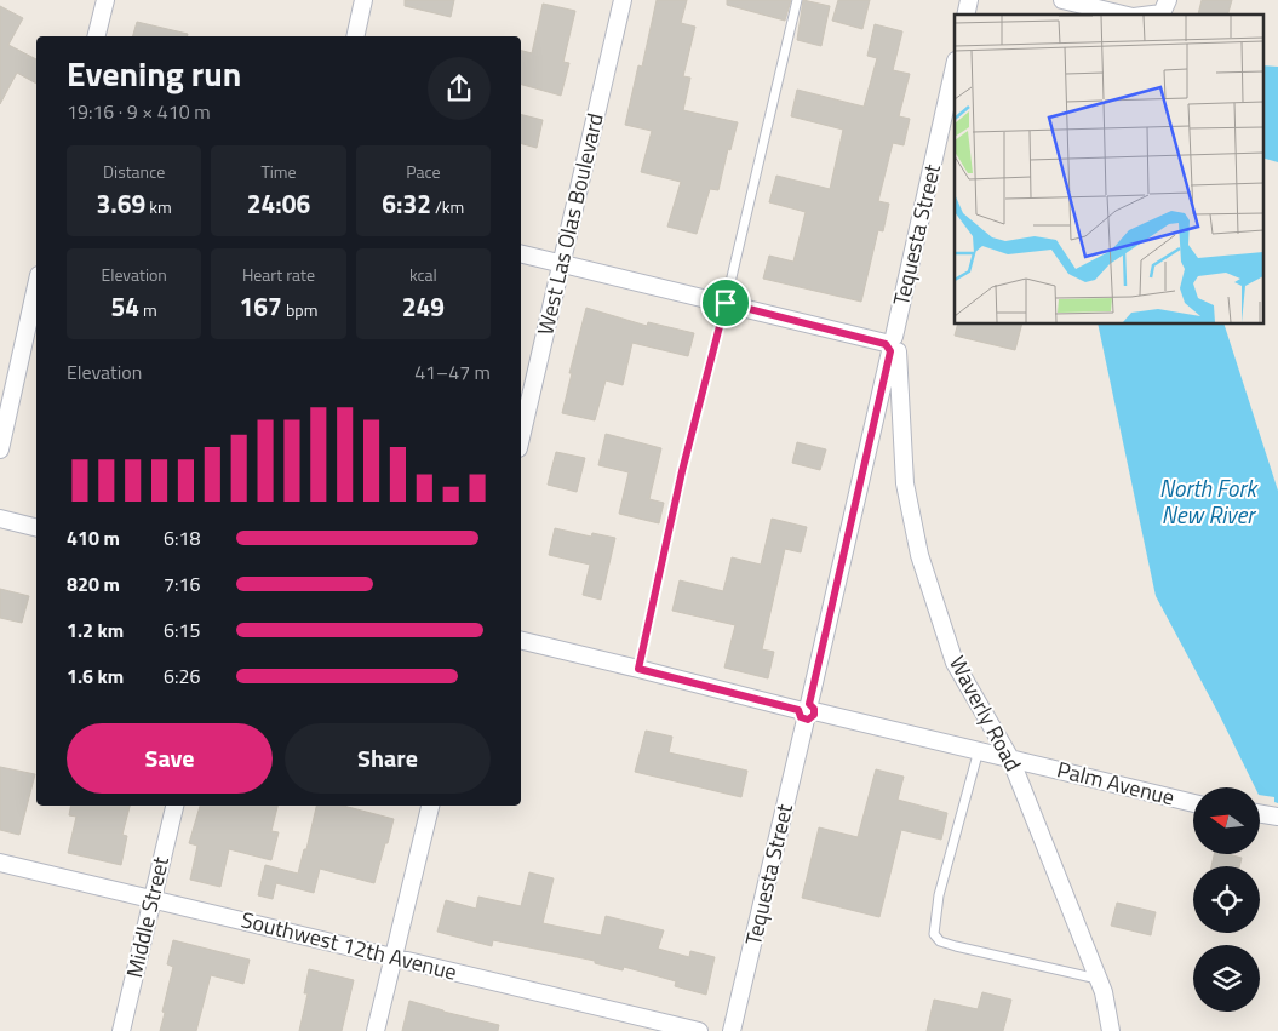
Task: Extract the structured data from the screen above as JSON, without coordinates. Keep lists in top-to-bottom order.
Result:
{
  "streets": {
    "street": [
      "West Las Olas Boulevard",
      "Tequesta Street",
      "Waverly Road",
      "Palm Avenue",
      "Middle Street",
      "Southwest 12th Avenue"
    ]
  },
  "crossings": [
    ["Tequesta Street", "Waverly Road"],
    ["Tequesta Street", "Palm Avenue"],
    ["Waverly Road", "Palm Avenue"],
    ["Middle Street", "Southwest 12th Avenue"]
  ],
  "water": ["North Fork New River"],
  "north": "left",
  "page": {
    "heading": ["Evening run", "19:16 · 9 × 410 m"],
    "stats": [
      ["Distance", "3.69 km"],
      ["Time", "24:06"],
      ["Pace", "6:32 /km"],
      ["Elevation", "54 m"],
      ["Heart rate", "167 bpm"],
      ["kcal", "249"]
    ],
    "chart": ["Elevation", "41–47 m"],
    "list": [
      {
        "name": "410 m",
        "note": "6:18"
      },
      {
        "name": "820 m",
        "note": "7:16"
      },
      {
        "name": "1.2 km",
        "note": "6:15"
      },
      {
        "name": "1.6 km",
        "note": "6:26"
      }
    ],
    "buttons": ["Save", "Share"]
  }
}
